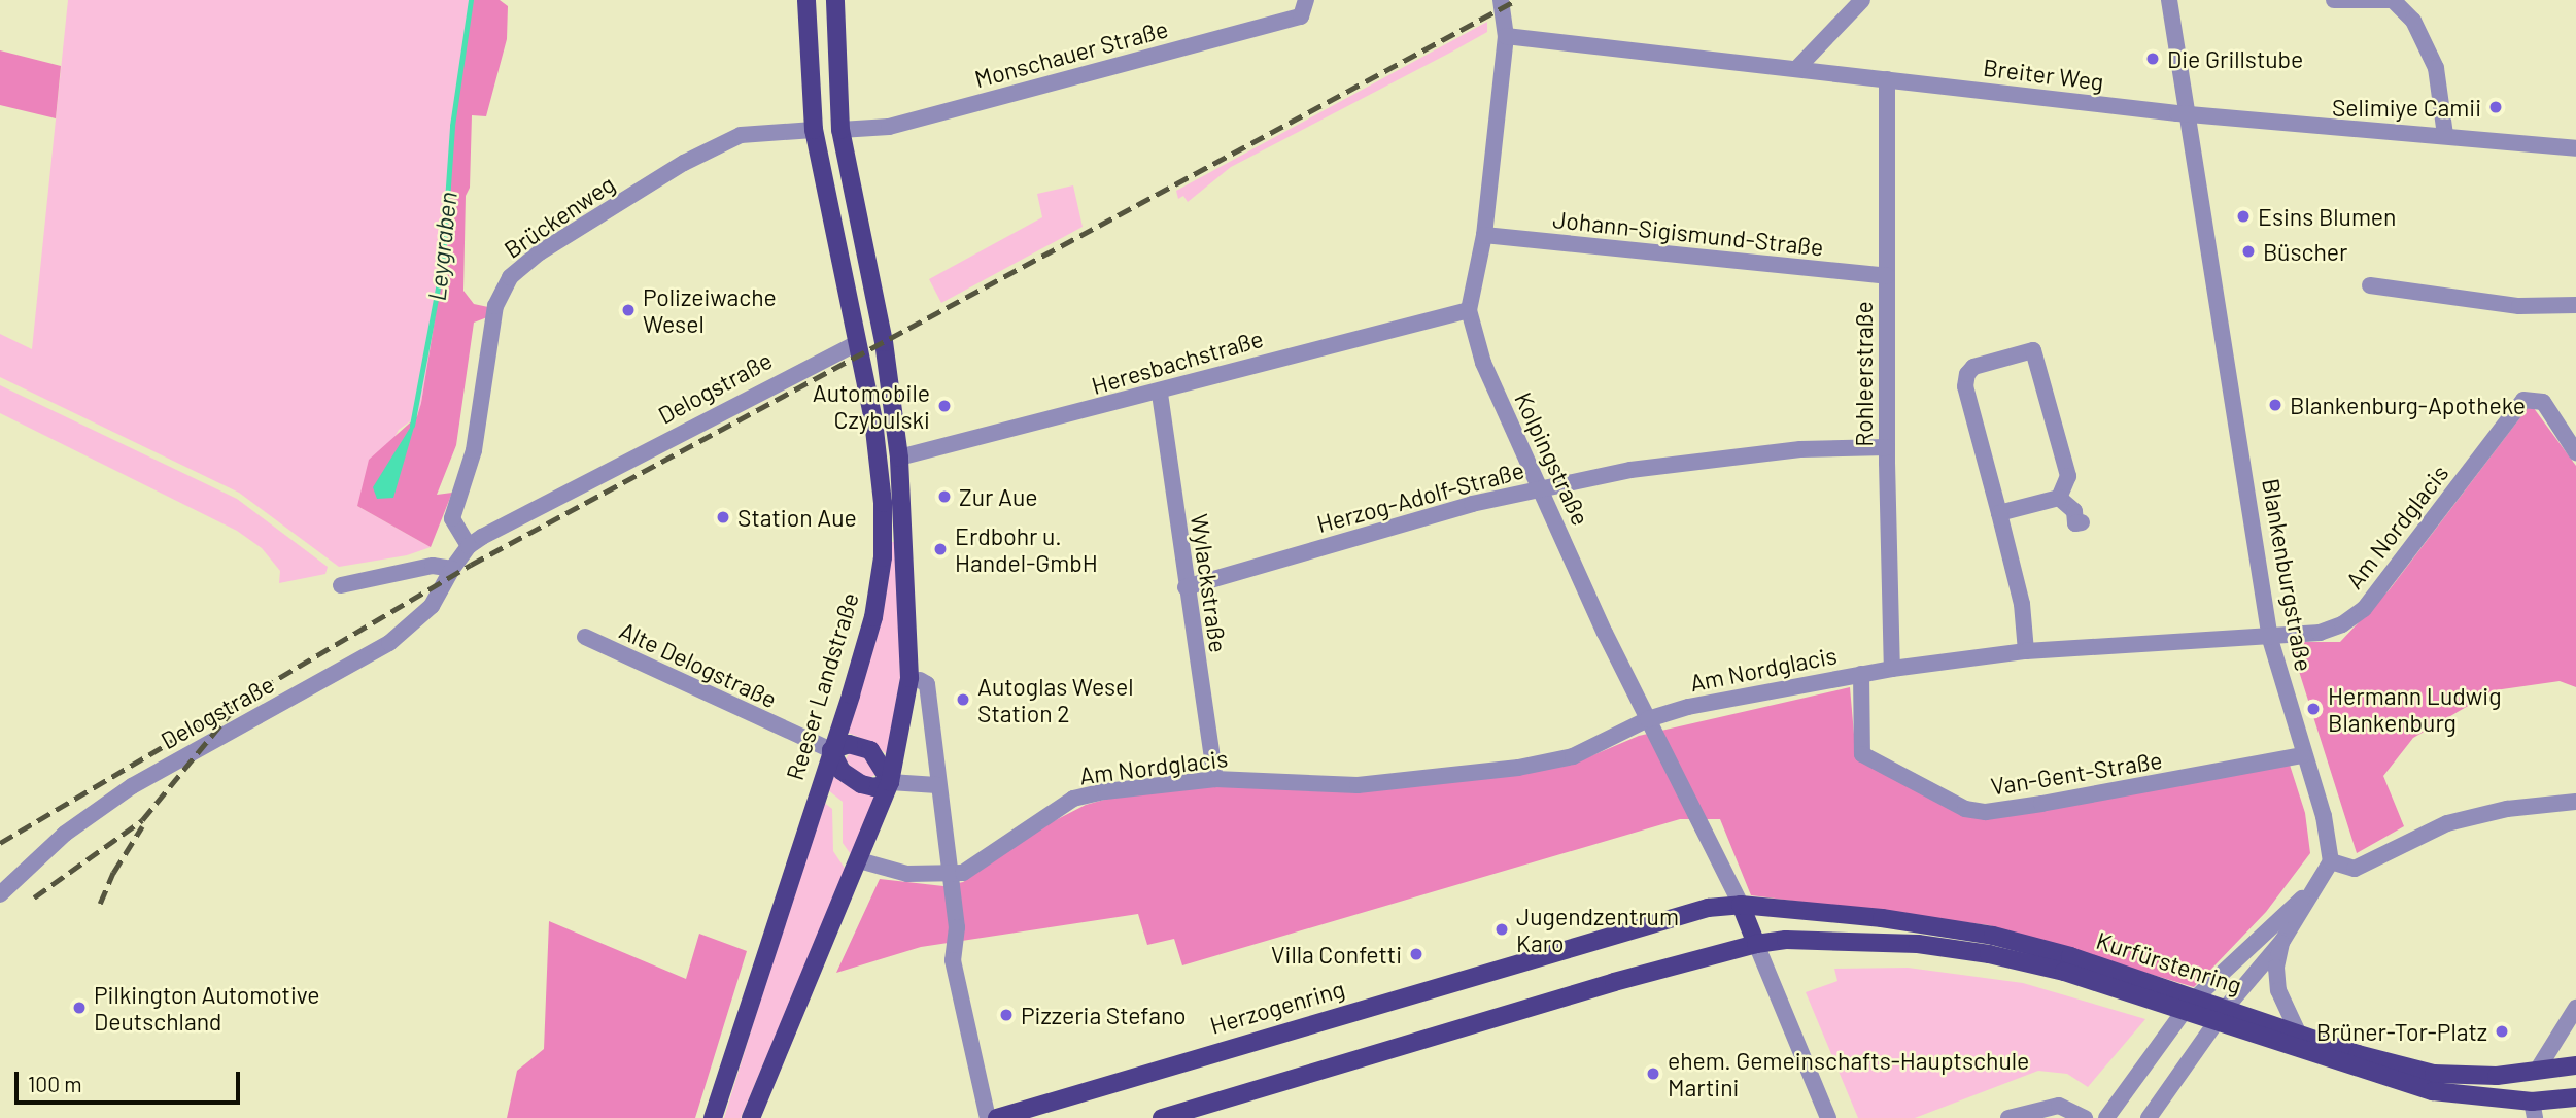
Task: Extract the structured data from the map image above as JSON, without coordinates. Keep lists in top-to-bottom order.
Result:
{
  "streets": {
    "main road": ["Reeser Landstraße", "Kurfürstenring", "Herzogenring"],
    "street": [
      "Monschauer Straße",
      "Breiter Weg",
      "Brückenweg",
      "Johann-Sigismund-Straße",
      "Heresbachstraße",
      "Rohleerstraße",
      "Delogstraße",
      "Kolpingstraße",
      "Herzog-Adolf-Straße",
      "Am Nordglacis",
      "Blankenburgstraße",
      "Wylackstraße",
      "Alte Delogstraße",
      "Van-Gent-Straße"
    ]
  },
  "crossings": [
    ["Breiter Weg", "Rohleerstraße"],
    ["Breiter Weg", "Kolpingstraße"],
    ["Breiter Weg", "Blankenburgstraße"],
    ["Brückenweg", "Delogstraße"],
    ["Brückenweg", "Reeser Landstraße"],
    ["Johann-Sigismund-Straße", "Rohleerstraße"],
    ["Johann-Sigismund-Straße", "Kolpingstraße"],
    ["Heresbachstraße", "Kolpingstraße"],
    ["Heresbachstraße", "Wylackstraße"],
    ["Rohleerstraße", "Herzog-Adolf-Straße"],
    ["Rohleerstraße", "Am Nordglacis"],
    ["Delogstraße", "Reeser Landstraße"],
    ["Kolpingstraße", "Herzog-Adolf-Straße"],
    ["Kolpingstraße", "Am Nordglacis"],
    ["Kolpingstraße", "Kurfürstenring"],
    ["Kolpingstraße", "Herzogenring"],
    ["Herzog-Adolf-Straße", "Wylackstraße"],
    ["Am Nordglacis", "Blankenburgstraße"],
    ["Am Nordglacis", "Wylackstraße"],
    ["Am Nordglacis", "Van-Gent-Straße"],
    ["Blankenburgstraße", "Van-Gent-Straße"],
    ["Alte Delogstraße", "Reeser Landstraße"],
    ["Kurfürstenring", "Herzogenring"]
  ],
  "water": ["Leygraben"],
  "places": [
    "Die Grillstube",
    "Selimiye Camii",
    "Esins Blumen",
    "Büscher",
    "Polizeiwache Wesel",
    "Blankenburg-Apotheke",
    "Automobile Czybulski",
    "Zur Aue",
    "Station Aue",
    "Erdbohr u. Handel-GmbH",
    "Autoglas Wesel Station 2",
    "Hermann Ludwig Blankenburg",
    "Jugendzentrum Karo",
    "Villa Confetti",
    "Pilkington Automotive Deutschland",
    "Pizzeria Stefano",
    "Brüner-Tor-Platz",
    "ehem. Gemeinschafts-Hauptschule Martini"
  ],
  "scale_bar": "100 m"
}
